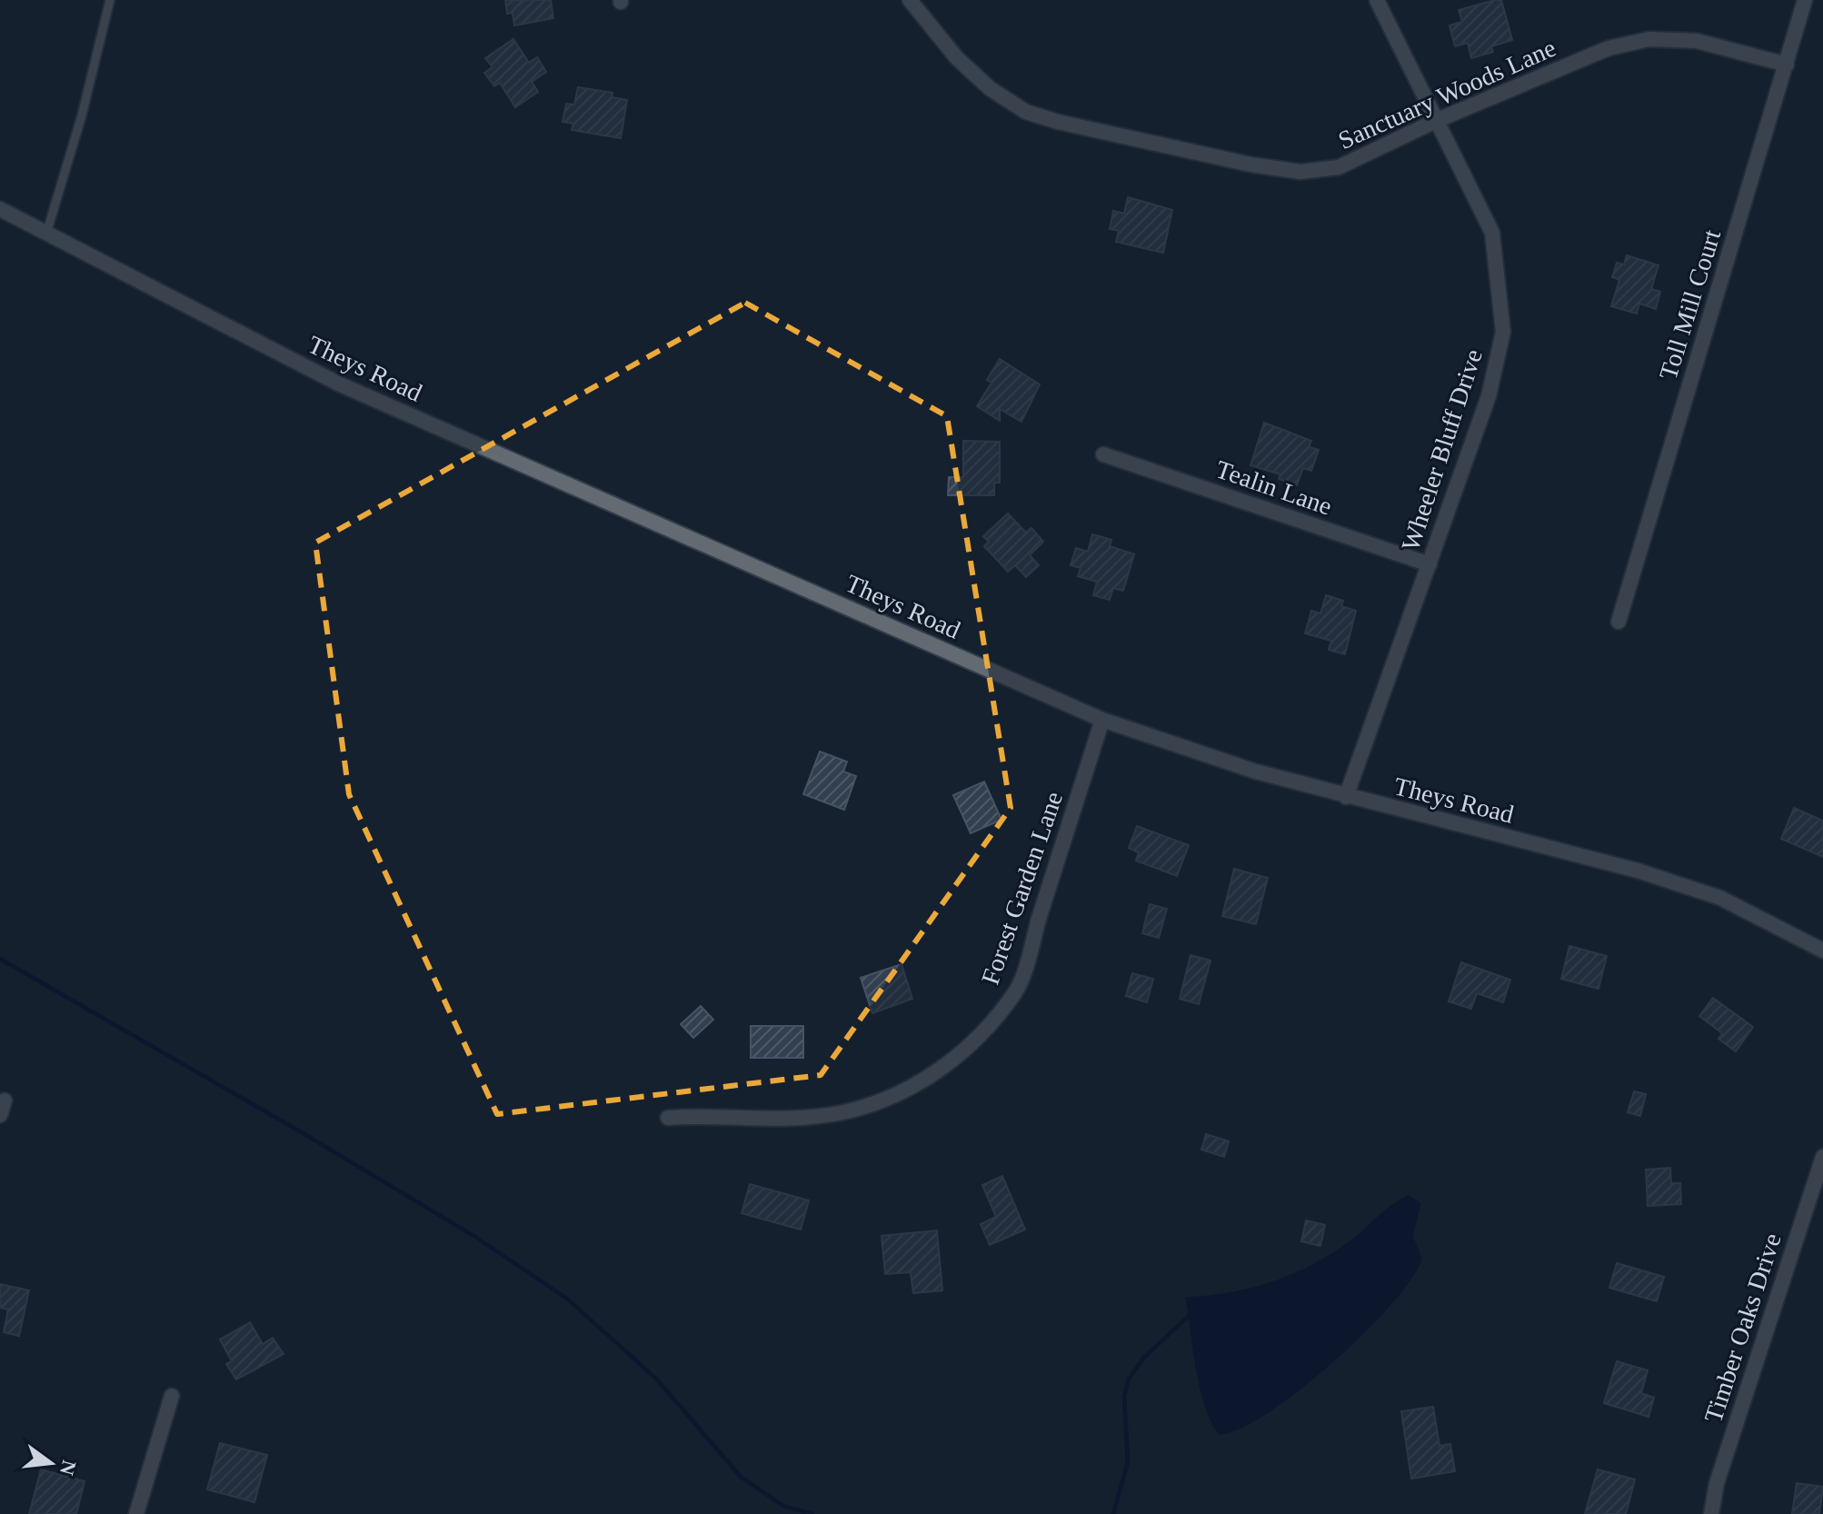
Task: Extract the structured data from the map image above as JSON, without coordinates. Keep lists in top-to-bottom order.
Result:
{
  "streets": {
    "street": [
      "Sanctuary Woods Lane",
      "Toll Mill Court",
      "Theys Road",
      "Wheeler Bluff Drive",
      "Tealin Lane",
      "Forest Garden Lane",
      "Timber Oaks Drive"
    ]
  },
  "crossings": [
    ["Sanctuary Woods Lane", "Toll Mill Court"],
    ["Sanctuary Woods Lane", "Wheeler Bluff Drive"],
    ["Theys Road", "Wheeler Bluff Drive"],
    ["Theys Road", "Forest Garden Lane"],
    ["Wheeler Bluff Drive", "Tealin Lane"]
  ],
  "north": "right"
}
